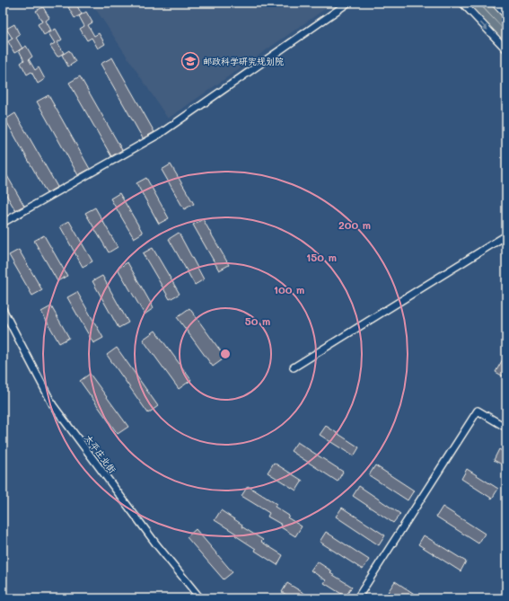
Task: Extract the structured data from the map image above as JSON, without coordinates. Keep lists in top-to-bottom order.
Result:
{
  "streets": {
    "street": ["太平庄北街"]
  },
  "places": {
    "school or university": ["邮政科学研究规划院"]
  },
  "rings": [
    "200 m",
    "150 m",
    "100 m",
    "50 m"
  ]
}
